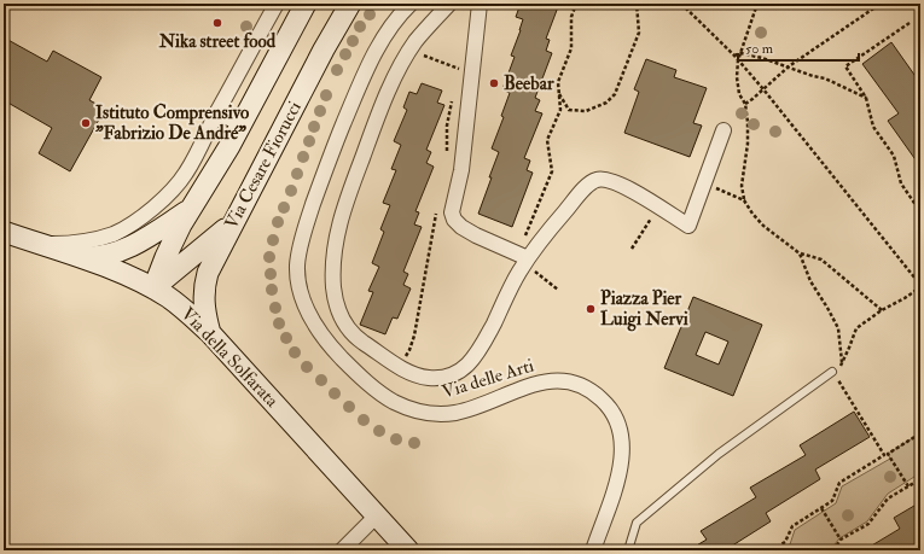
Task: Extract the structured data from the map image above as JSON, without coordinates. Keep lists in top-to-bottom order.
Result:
{
  "streets": {
    "street": ["Via Cesare Fiorucci", "Via della Solfarata", "Via delle Arti"]
  },
  "crossings": [
    ["Via Cesare Fiorucci", "Via della Solfarata"]
  ],
  "places": [
    "Nika street food",
    "Beebar",
    "Istituto Comprensivo \"Fabrizio De André\"",
    "Piazza Pier Luigi Nervi"
  ],
  "scale_bar": "50 m"
}
